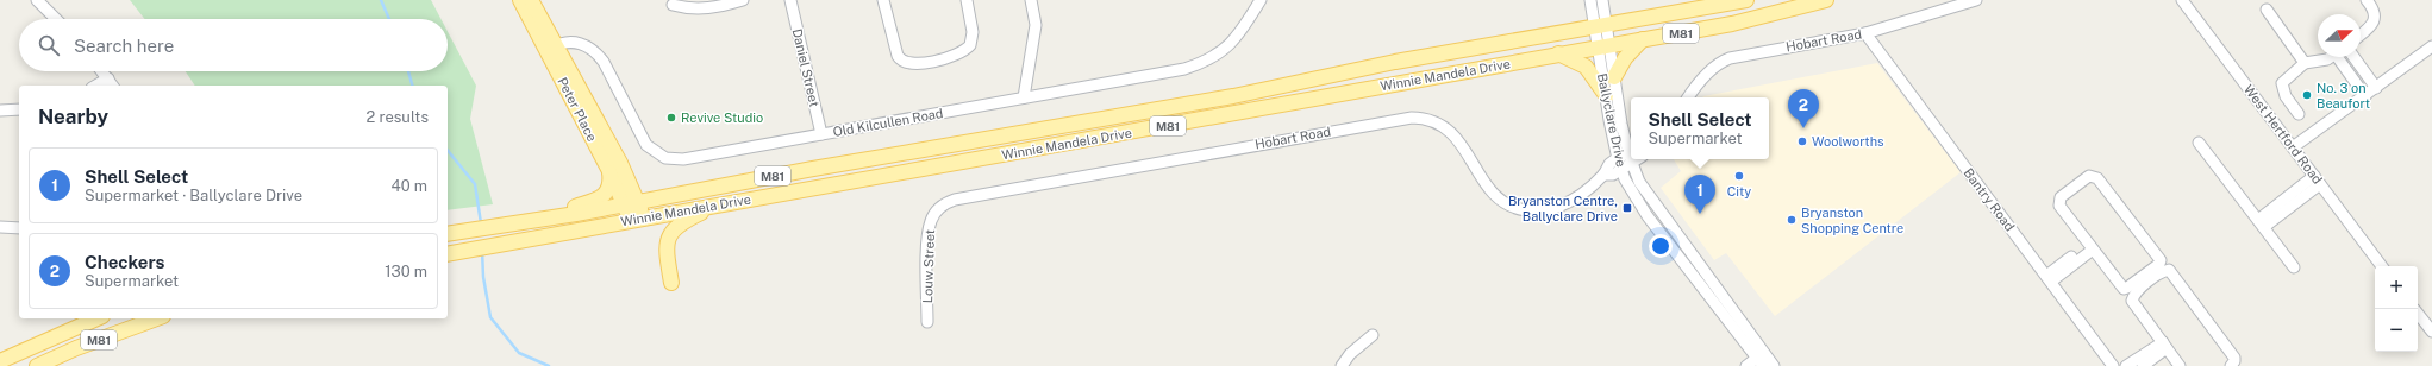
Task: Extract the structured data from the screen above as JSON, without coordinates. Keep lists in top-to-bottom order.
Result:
{
  "streets": {
    "main road": ["M81", "Winnie Mandela Drive", "Peter Place"],
    "street": [
      "Hobart Road",
      "Daniel Street",
      "Ballyclare Drive",
      "Old Kilcullen Road",
      "West Hertford Road",
      "Bantry Road",
      "Louw Street"
    ]
  },
  "crossings": [
    ["Hobart Road", "Ballyclare Drive"],
    ["Hobart Road", "Bantry Road"],
    ["Hobart Road", "Louw Street"],
    ["Daniel Street", "Old Kilcullen Road"],
    ["Winnie Mandela Drive", "Peter Place"],
    ["Winnie Mandela Drive", "Ballyclare Drive"],
    ["Peter Place", "Old Kilcullen Road"]
  ],
  "places": {
    "other": [
      "No. 3 on Beaufort",
      "Revive Studio",
      "Woolworths",
      "City",
      "Bryanston Shopping Centre"
    ],
    "transit": ["Bryanston Centre, Ballyclare Drive"]
  },
  "north": "right",
  "page": {
    "search": "Search here",
    "heading": ["Nearby", "2 results"],
    "pins": ["2", "1"],
    "popup": ["Shell Select", "Supermarket"],
    "list": [
      {
        "mark": "1",
        "name": "Shell Select",
        "note": "Supermarket · Ballyclare Drive",
        "value": "40 m"
      },
      {
        "mark": "2",
        "name": "Checkers",
        "note": "Supermarket",
        "value": "130 m"
      }
    ],
    "map_buttons": ["+", "−"]
  }
}
